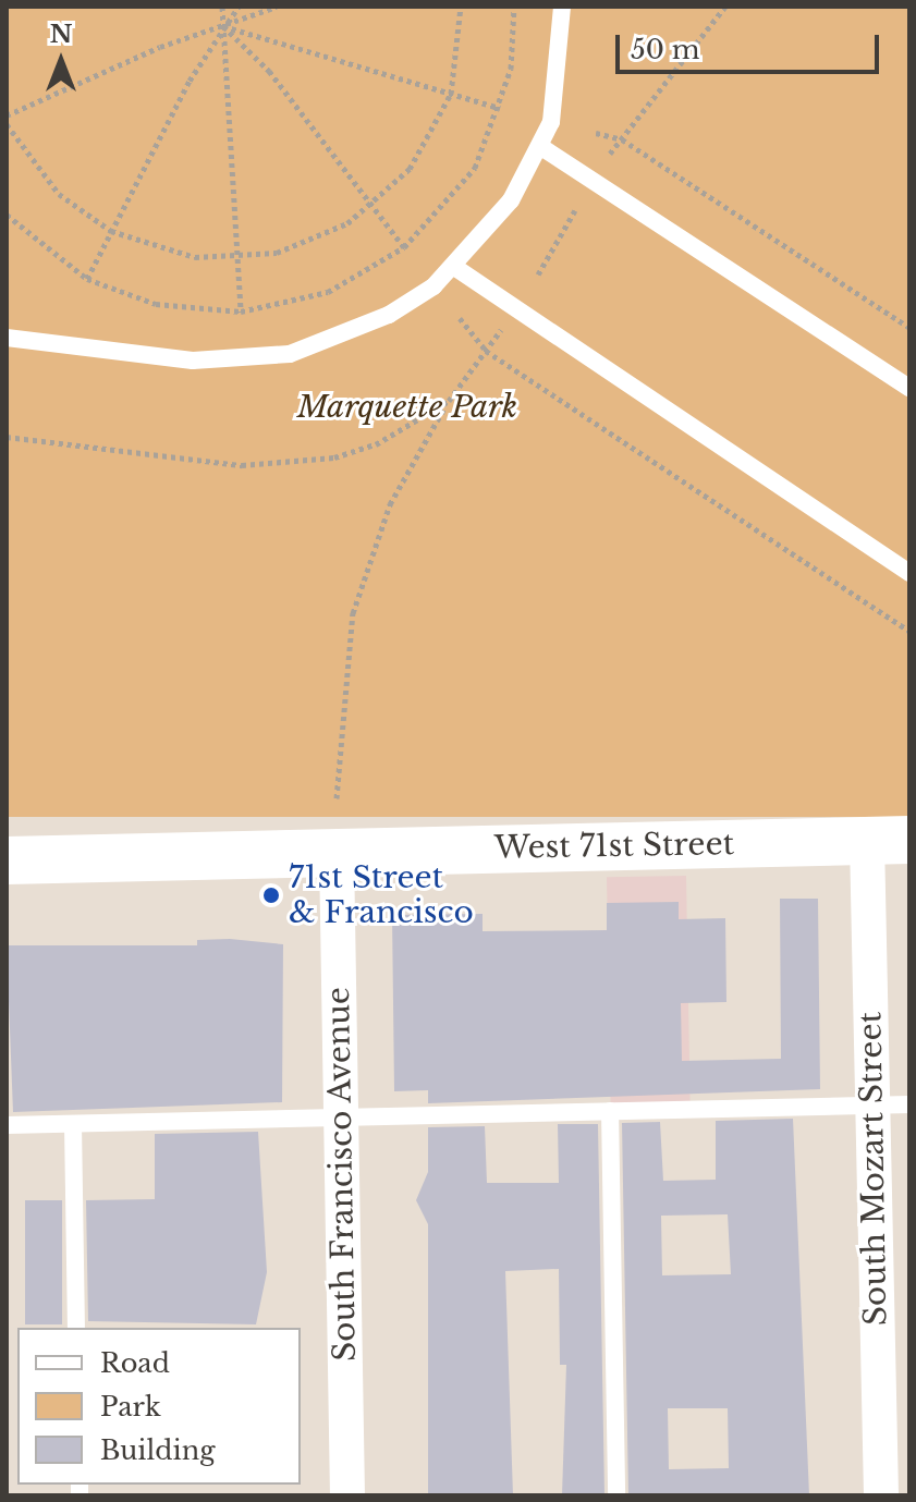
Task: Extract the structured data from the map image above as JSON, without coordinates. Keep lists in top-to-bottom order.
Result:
{
  "streets": {
    "main road": ["West 71st Street"],
    "street": ["South Mozart Street", "South Francisco Avenue"]
  },
  "crossings": [
    ["West 71st Street", "South Mozart Street"],
    ["West 71st Street", "South Francisco Avenue"]
  ],
  "parks": ["Marquette Park"],
  "places": ["71st Street & Francisco"],
  "legend": ["Road", "Park", "Building"],
  "scale_bar": "50 m",
  "north": "top"
}
